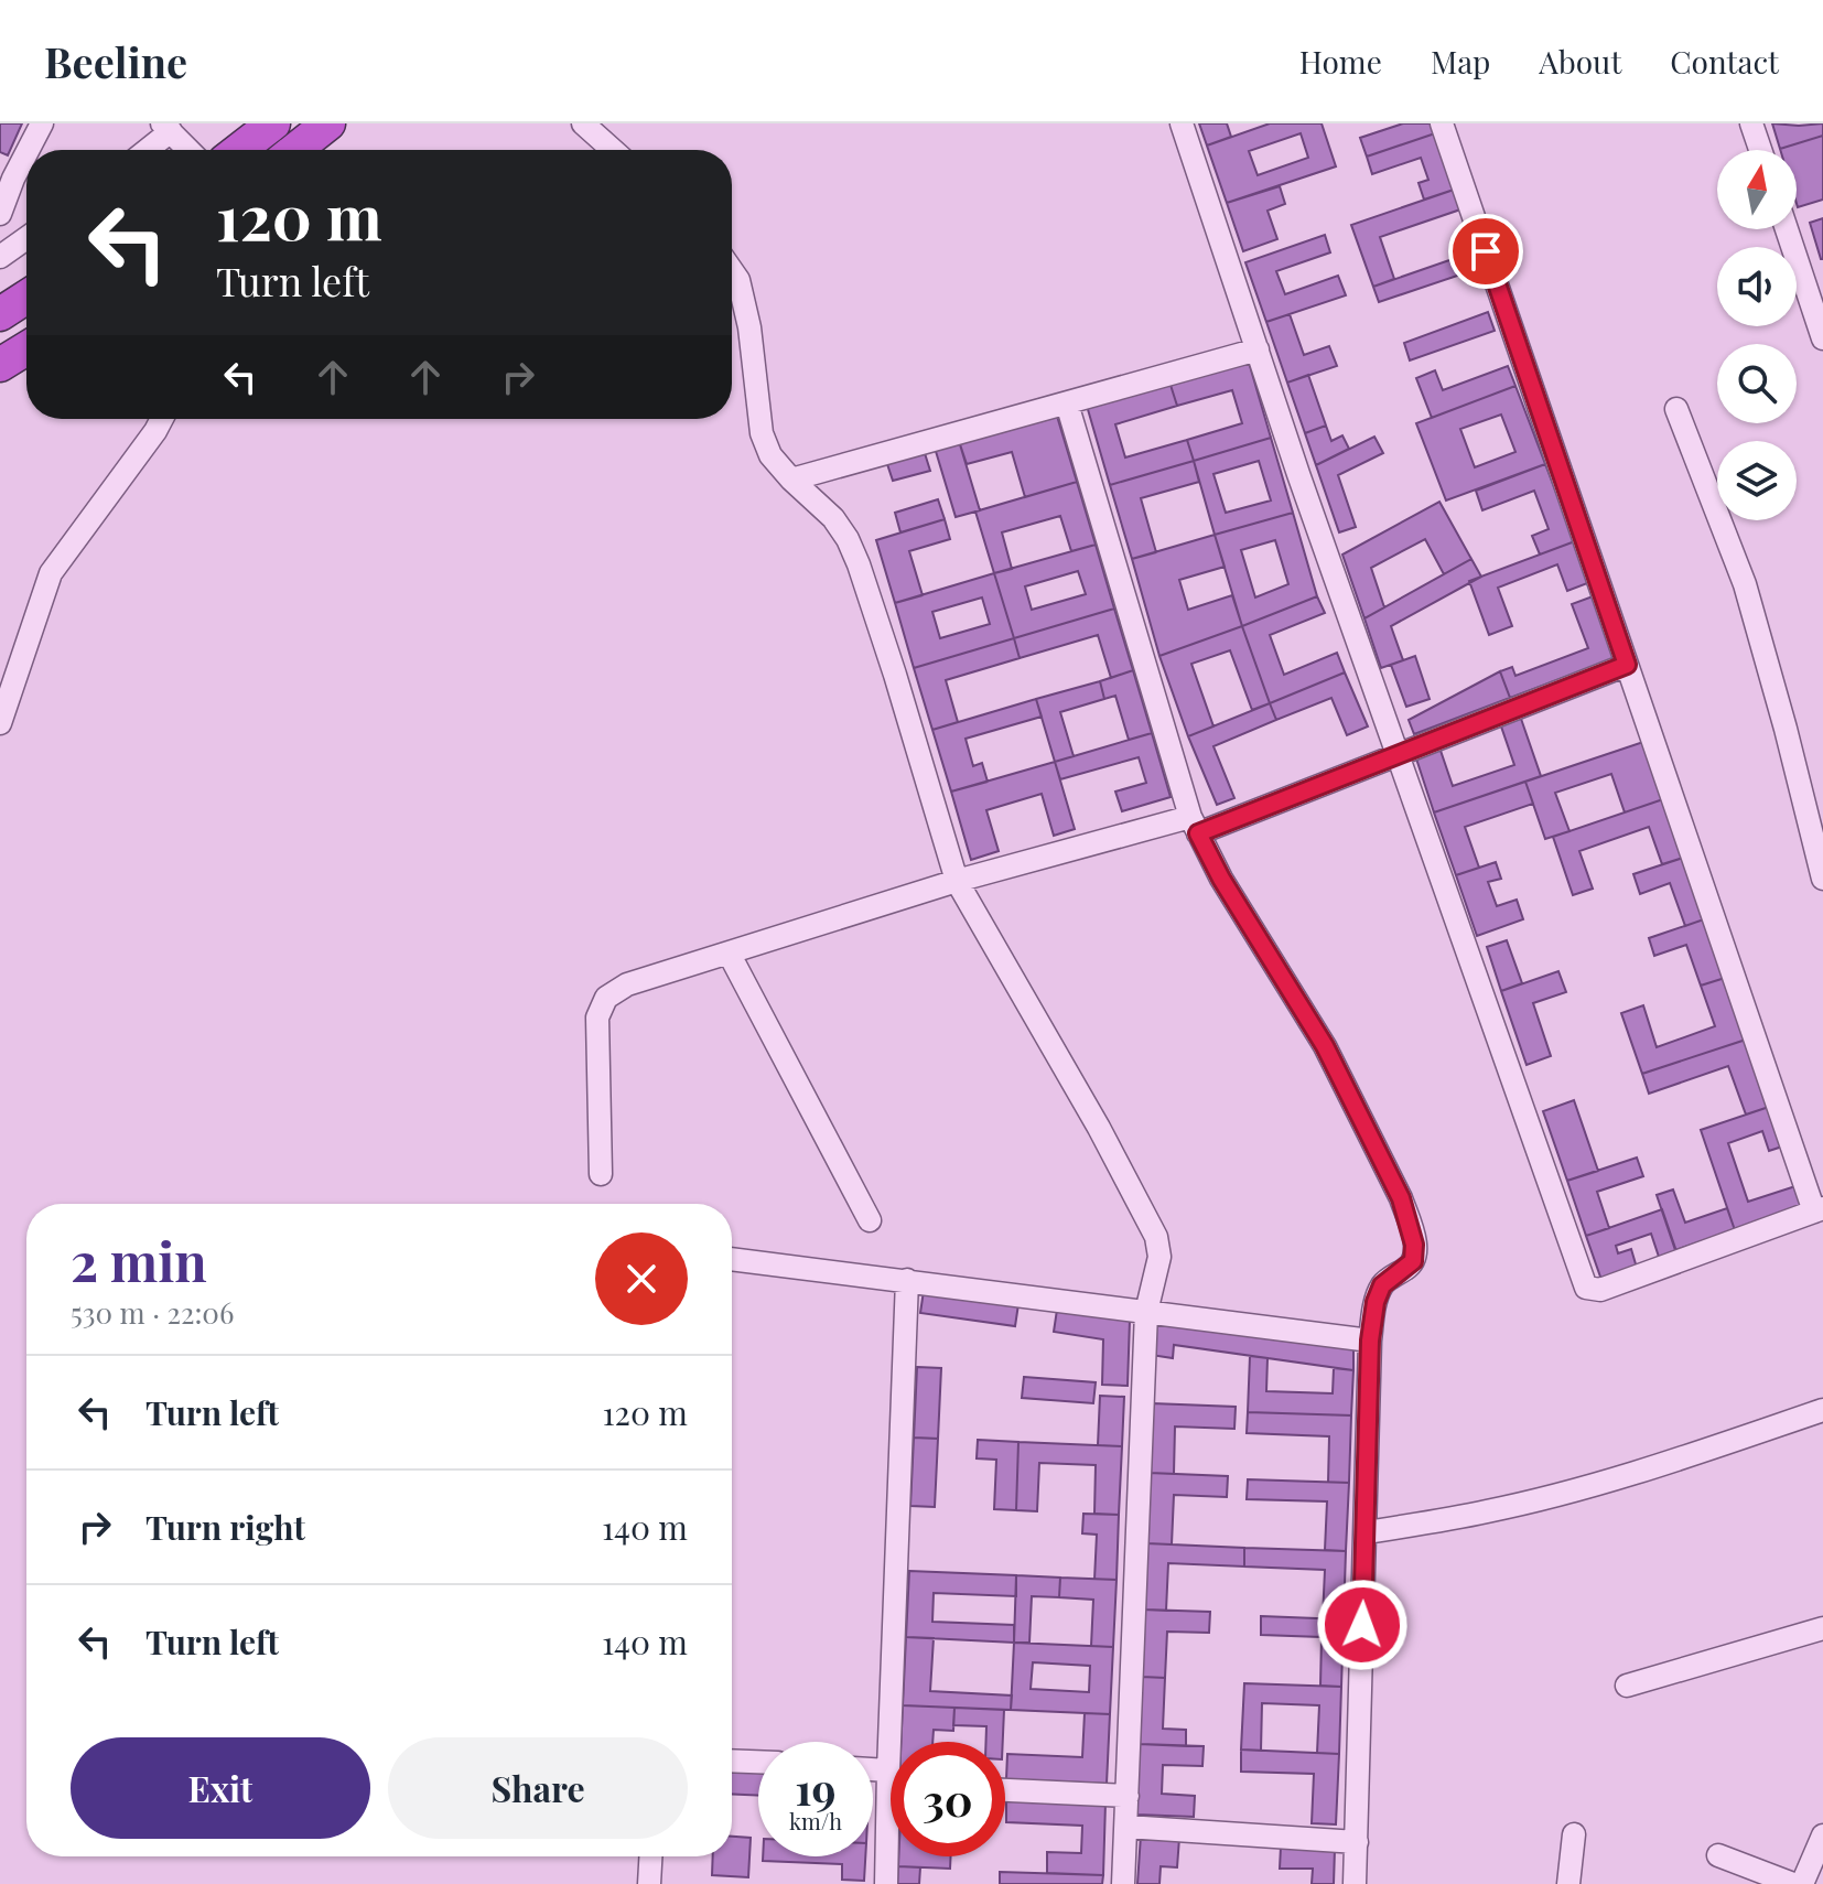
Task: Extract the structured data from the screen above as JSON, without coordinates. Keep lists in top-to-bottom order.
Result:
{
  "north": "top",
  "page": {
    "header": "Beeline",
    "nav": [
      "Home",
      "Map",
      "About",
      "Contact"
    ],
    "turn": ["120 m", "Turn left"],
    "heading": ["2 min", "530 m · 22:06"],
    "list": [
      {
        "name": "Turn left",
        "value": "120 m"
      },
      {
        "name": "Turn right",
        "value": "140 m"
      },
      {
        "name": "Turn left",
        "value": "140 m"
      }
    ],
    "buttons": ["Exit", "Share"],
    "speed": "19 km/h",
    "limit": "30"
  }
}
